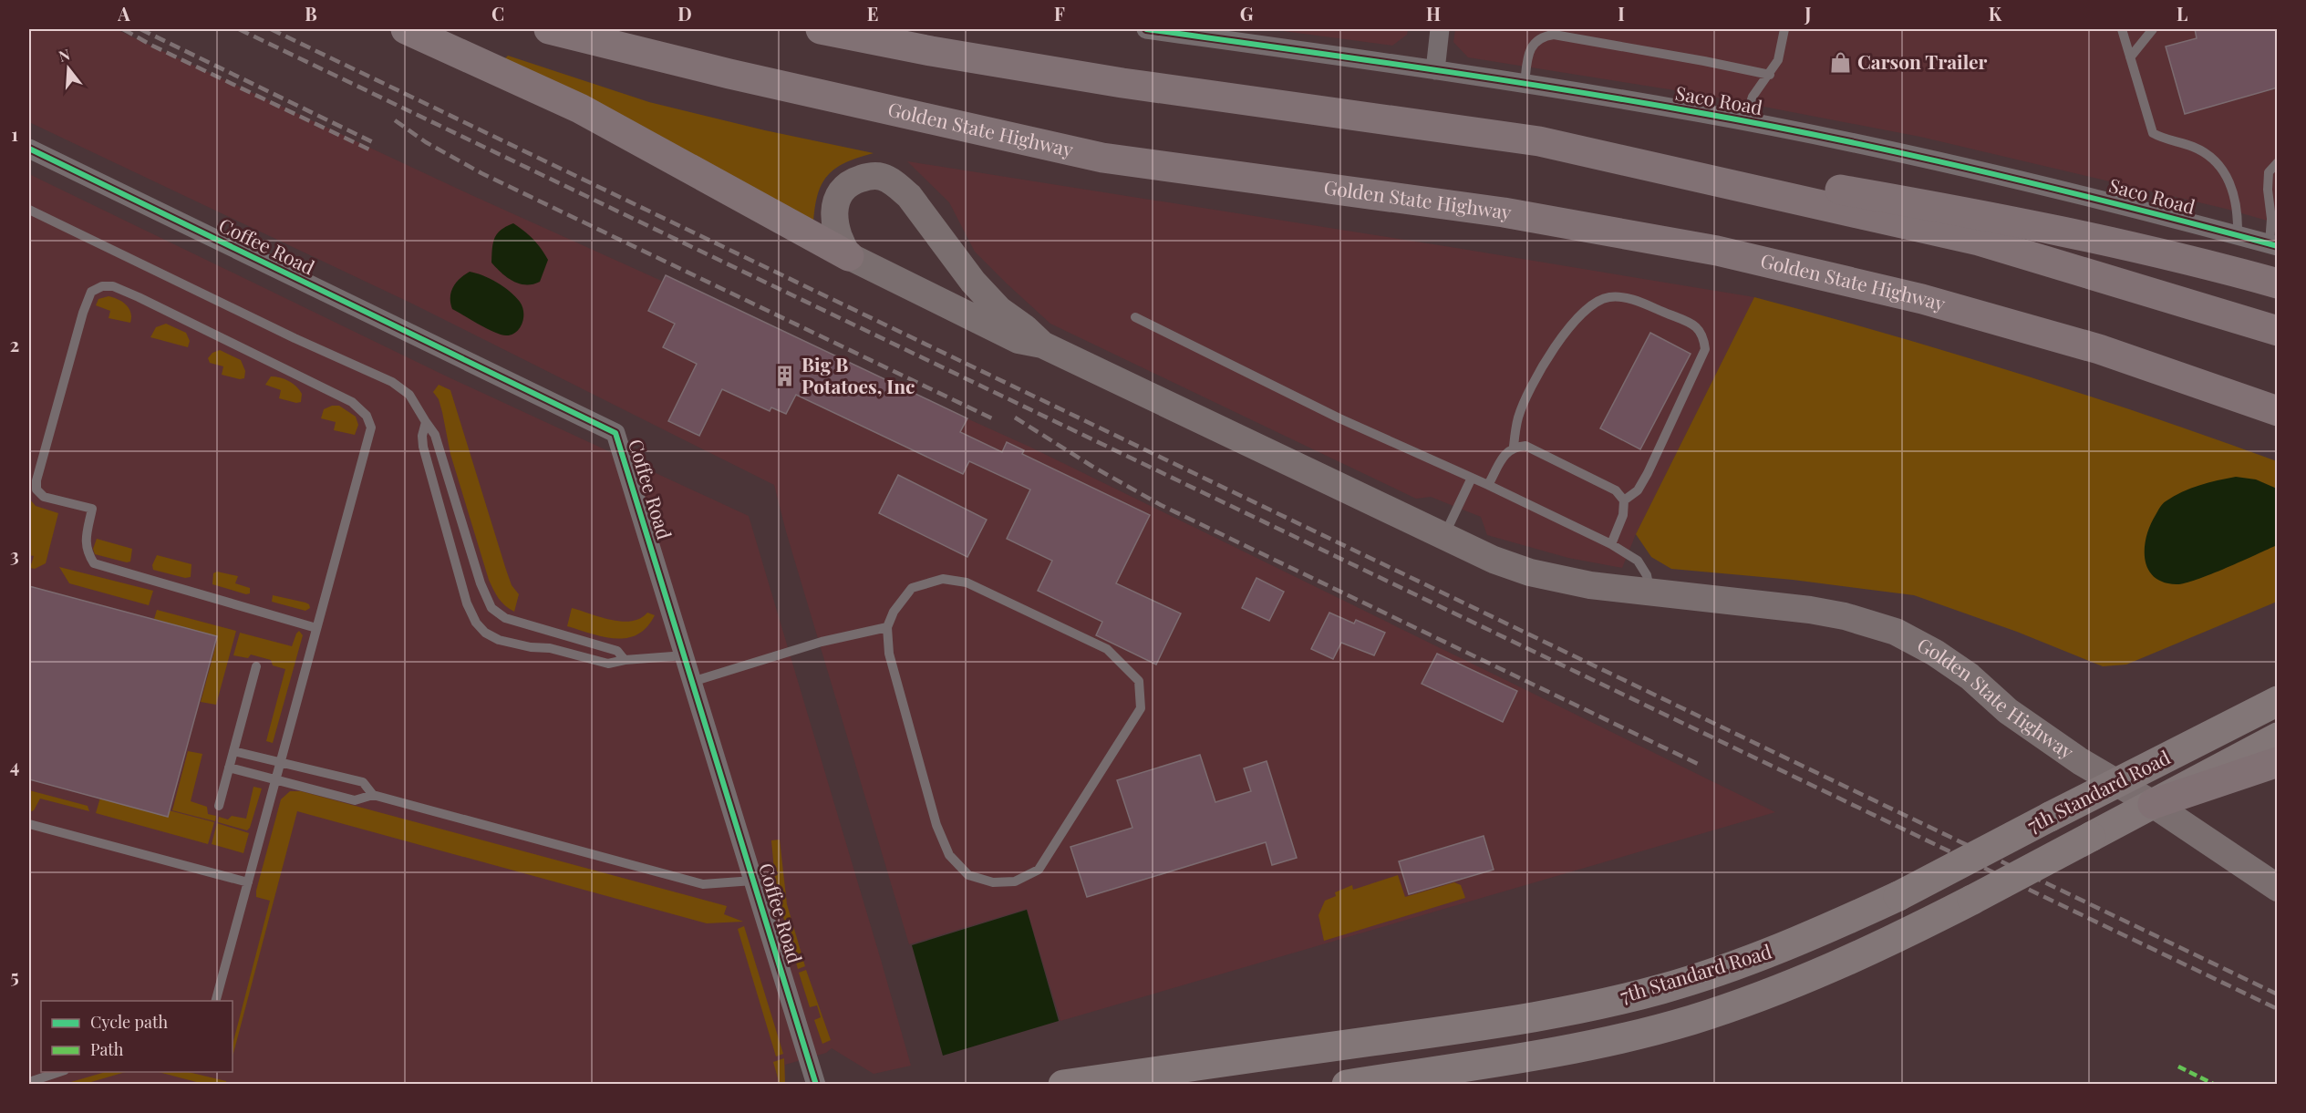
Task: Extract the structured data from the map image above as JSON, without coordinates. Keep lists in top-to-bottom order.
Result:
{
  "streets": {
    "highway": ["Golden State Highway"],
    "main road": ["7th Standard Road"],
    "street": ["Saco Road", "Coffee Road"]
  },
  "crossings": [
    ["Golden State Highway", "7th Standard Road"]
  ],
  "places": {
    "shop": ["Carson Trailer"],
    "building": ["Big B Potatoes, Inc"]
  },
  "legend": ["Cycle path", "Path"],
  "north": "top",
  "grid": {
    "columns": [
      "A",
      "B",
      "C",
      "D",
      "E",
      "F",
      "G",
      "H",
      "I",
      "J",
      "K",
      "L"
    ],
    "rows": [
      "1",
      "2",
      "3",
      "4",
      "5"
    ]
  }
}
